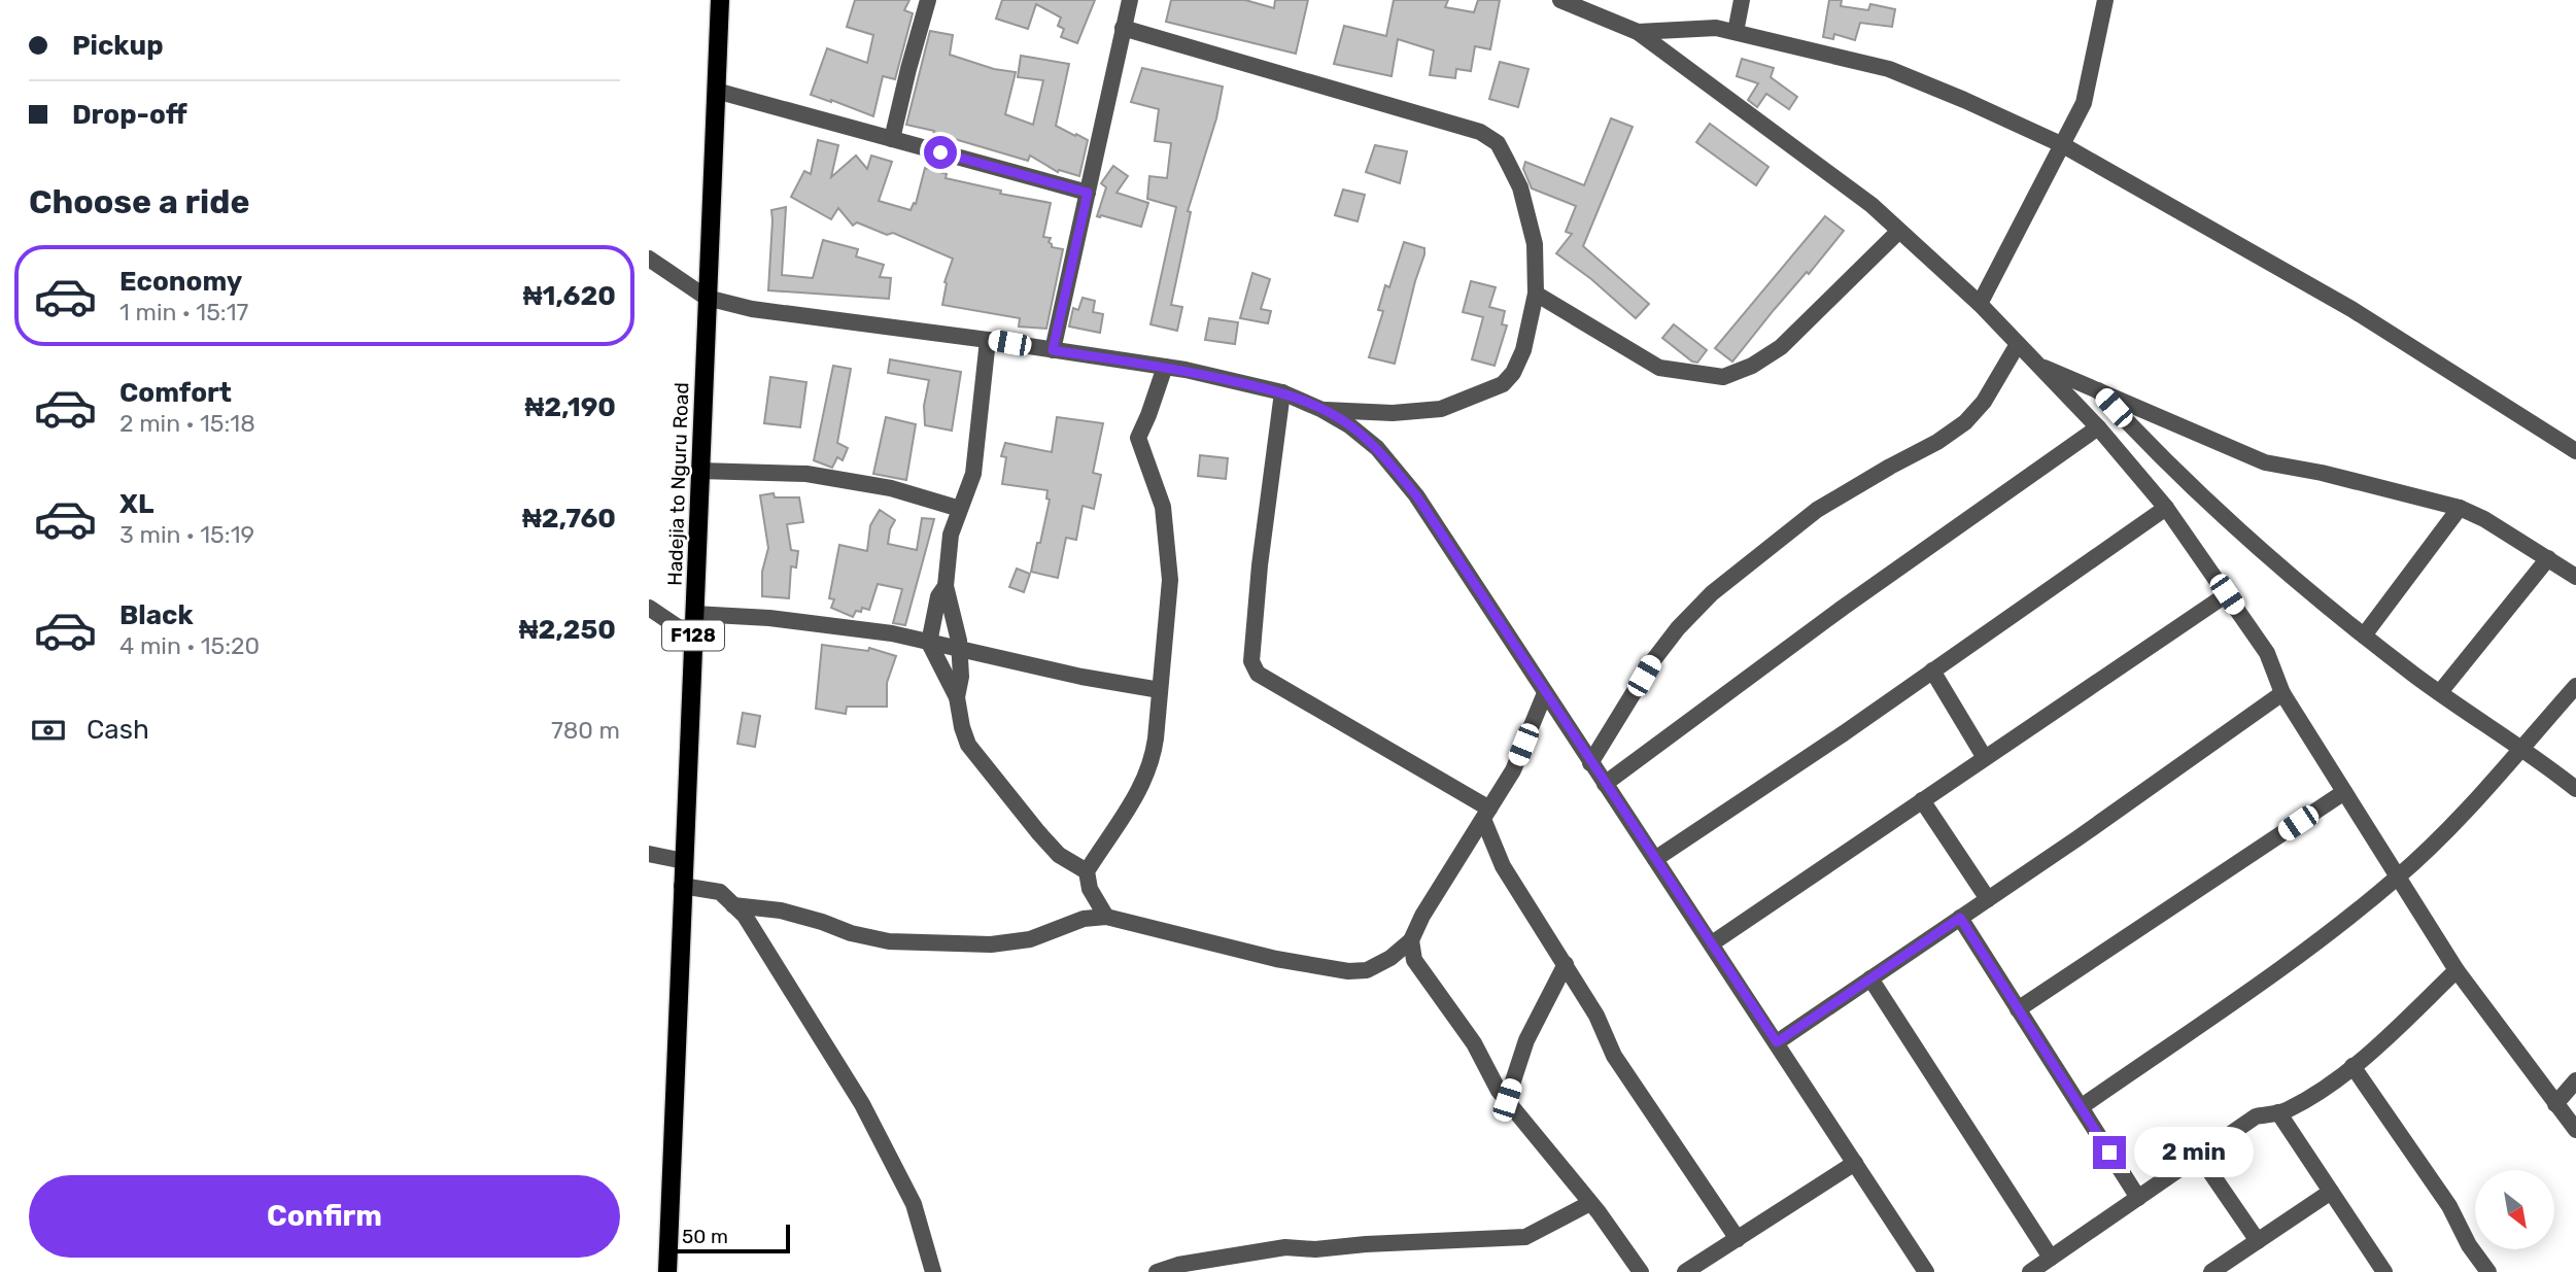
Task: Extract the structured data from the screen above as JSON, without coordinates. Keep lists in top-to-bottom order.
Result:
{
  "streets": {
    "main road": ["Hadejia to Nguru Road", "F128"]
  },
  "scale_bar": "50 m",
  "north": "bottom right",
  "page": {
    "banner": ["Pickup", "Drop-off"],
    "heading": "Choose a ride",
    "list": [
      {
        "name": "Economy",
        "note": "1 min · 15:17",
        "value": "₦1,620"
      },
      {
        "name": "Comfort",
        "note": "2 min · 15:18",
        "value": "₦2,190"
      },
      {
        "name": "XL",
        "note": "3 min · 15:19",
        "value": "₦2,760"
      },
      {
        "name": "Black",
        "note": "4 min · 15:20",
        "value": "₦2,250"
      }
    ],
    "pay": ["Cash", "780 m"],
    "bubble": "2 min",
    "buttons": "Confirm",
    "scale": "50 m"
  }
}
